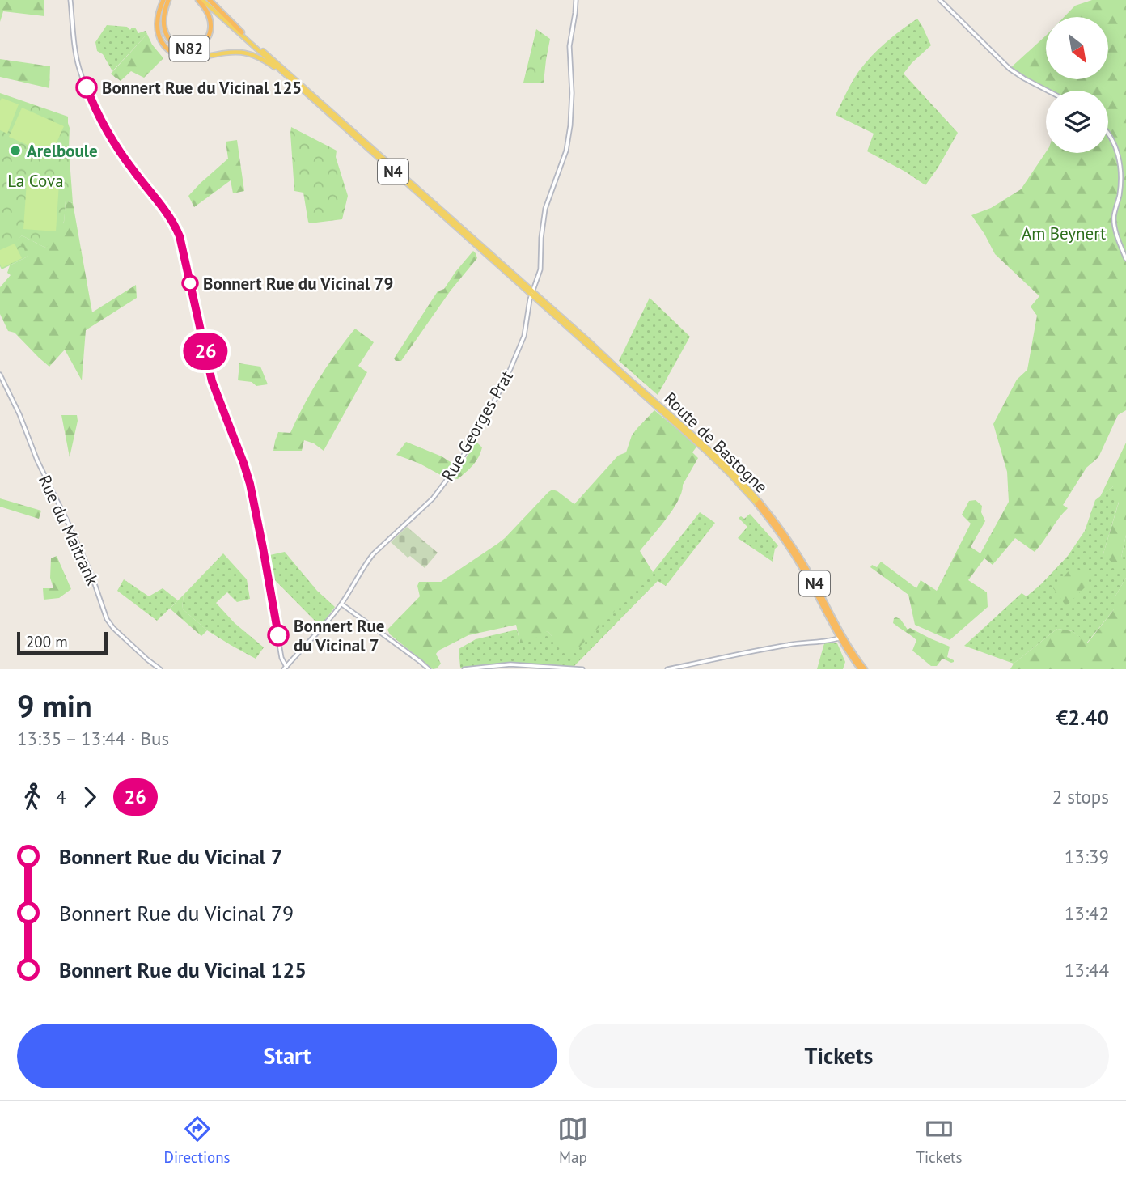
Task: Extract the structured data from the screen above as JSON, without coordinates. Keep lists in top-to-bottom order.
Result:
{
  "streets": {
    "highway": ["N82", "N4", "Route de Bastogne"],
    "street": ["Rue Georges Prat", "Rue du Maitrank"]
  },
  "crossings": [
    ["N82", "Route de Bastogne"],
    ["Rue Georges Prat", "Route de Bastogne"]
  ],
  "parks": ["La Cova", "Am Beynert"],
  "places": [
    "Bonnert Rue du Vicinal 125",
    "Arelboule",
    "Bonnert Rue du Vicinal 79",
    "Bonnert Rue du Vicinal 7"
  ],
  "lines": ["bus line 26"],
  "scale_bar": "200 m",
  "north": "bottom right",
  "page": {
    "on_map": "26",
    "scale": "200 m",
    "heading": ["9 min", "13:35 – 13:44 · Bus", "€2.40"],
    "legs": ["4", "26", "2 stops"],
    "list": [
      {
        "name": "Bonnert Rue du Vicinal 7",
        "value": "13:39"
      },
      {
        "name": "Bonnert Rue du Vicinal 79",
        "value": "13:42"
      },
      {
        "name": "Bonnert Rue du Vicinal 125",
        "value": "13:44"
      }
    ],
    "buttons": ["Start", "Tickets"],
    "tabs": ["Directions", "Map", "Tickets"]
  }
}
